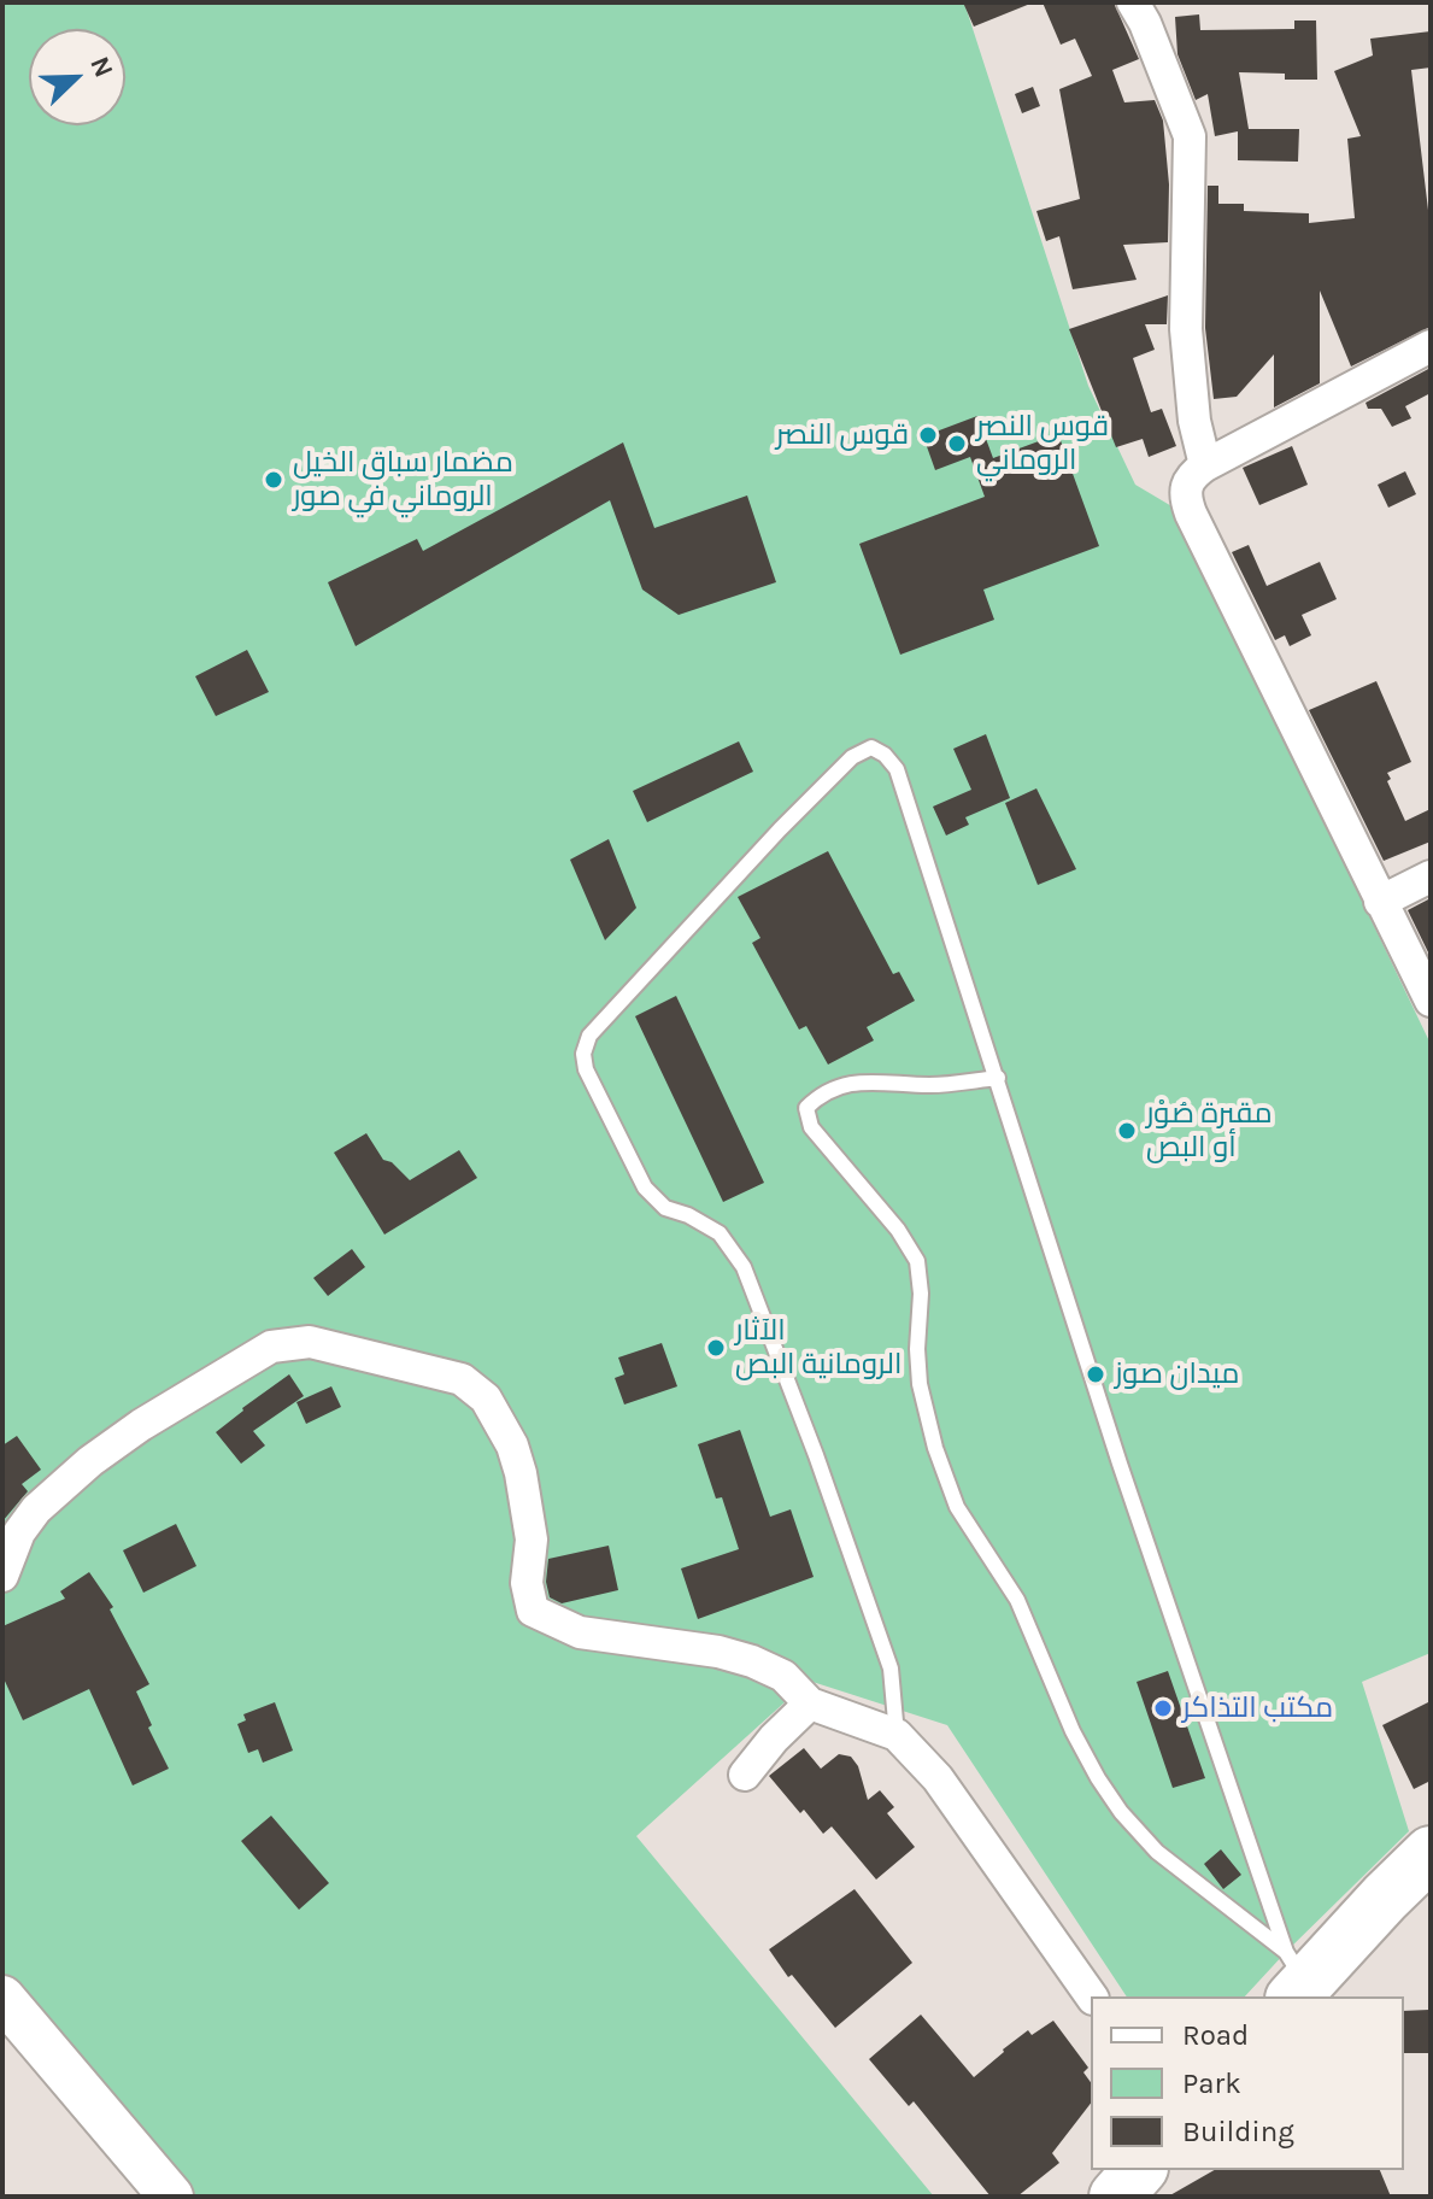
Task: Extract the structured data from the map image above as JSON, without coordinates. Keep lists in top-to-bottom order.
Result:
{
  "places": [
    "قوس النصر",
    "قوس النصر الروماني",
    "مضمار سباق الخيل الروماني في صور",
    "مقبرة صُوْر أو البص",
    "الآثار الرومانية البص",
    "ميدان صوز",
    "مكتب التذاكر"
  ],
  "legend": ["Road", "Park", "Building"],
  "north": "top right"
}
